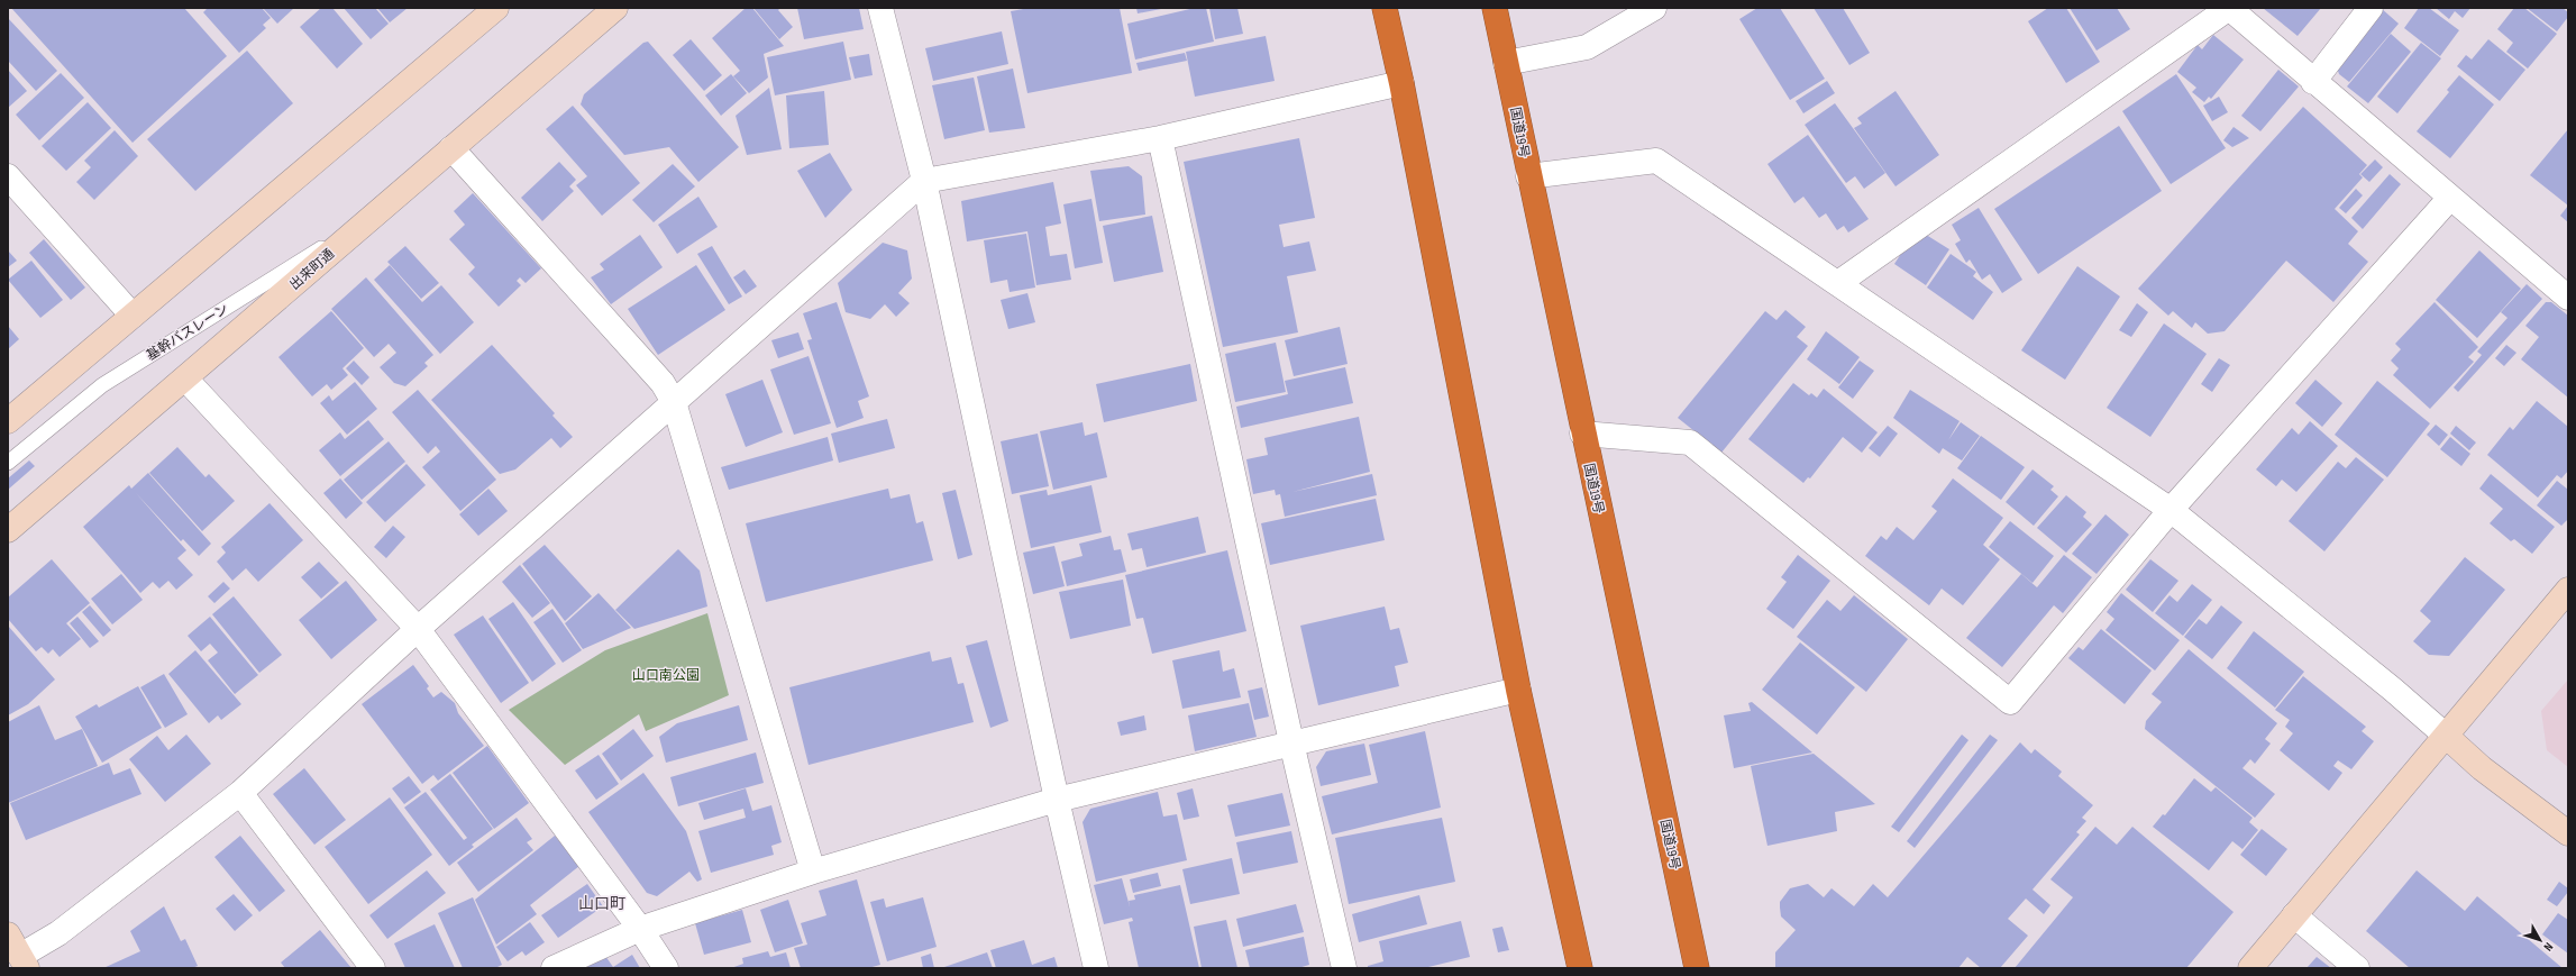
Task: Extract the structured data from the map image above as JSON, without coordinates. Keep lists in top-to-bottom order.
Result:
{
  "streets": {
    "highway": ["国道19号"],
    "main road": ["出来町通"],
    "lane": ["基幹バスレーン"]
  },
  "crossings": [
    ["出来町通", "基幹バスレーン"]
  ],
  "districts": ["山口町"],
  "parks": ["山口南公園"],
  "north": "bottom right"
}
